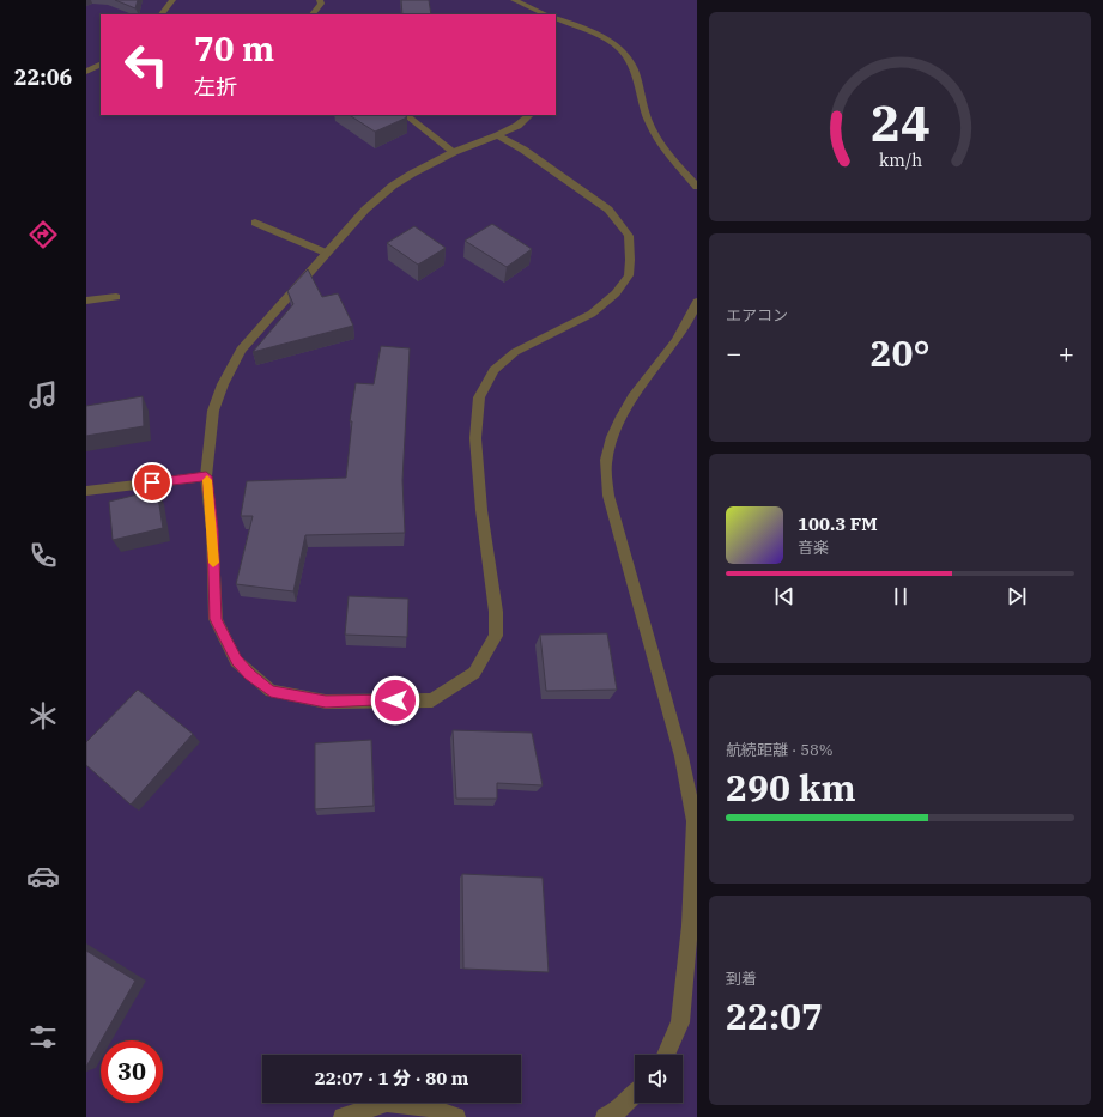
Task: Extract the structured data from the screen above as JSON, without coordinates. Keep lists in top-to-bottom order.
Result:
{
  "page": {
    "tabs": "22:06",
    "turn": ["70 m", "左折"],
    "tile": [
      "エアコン",
      ["航続距離 · 58%", "290 km"],
      ["到着", "22:07"]
    ],
    "heat": ["−", "20°", "+"],
    "song": ["100.3 FM", "音楽"],
    "limit": "30",
    "trip": "22:07 · 1 分 · 80 m",
    "gauge": ["24", "km/h"]
  }
}
